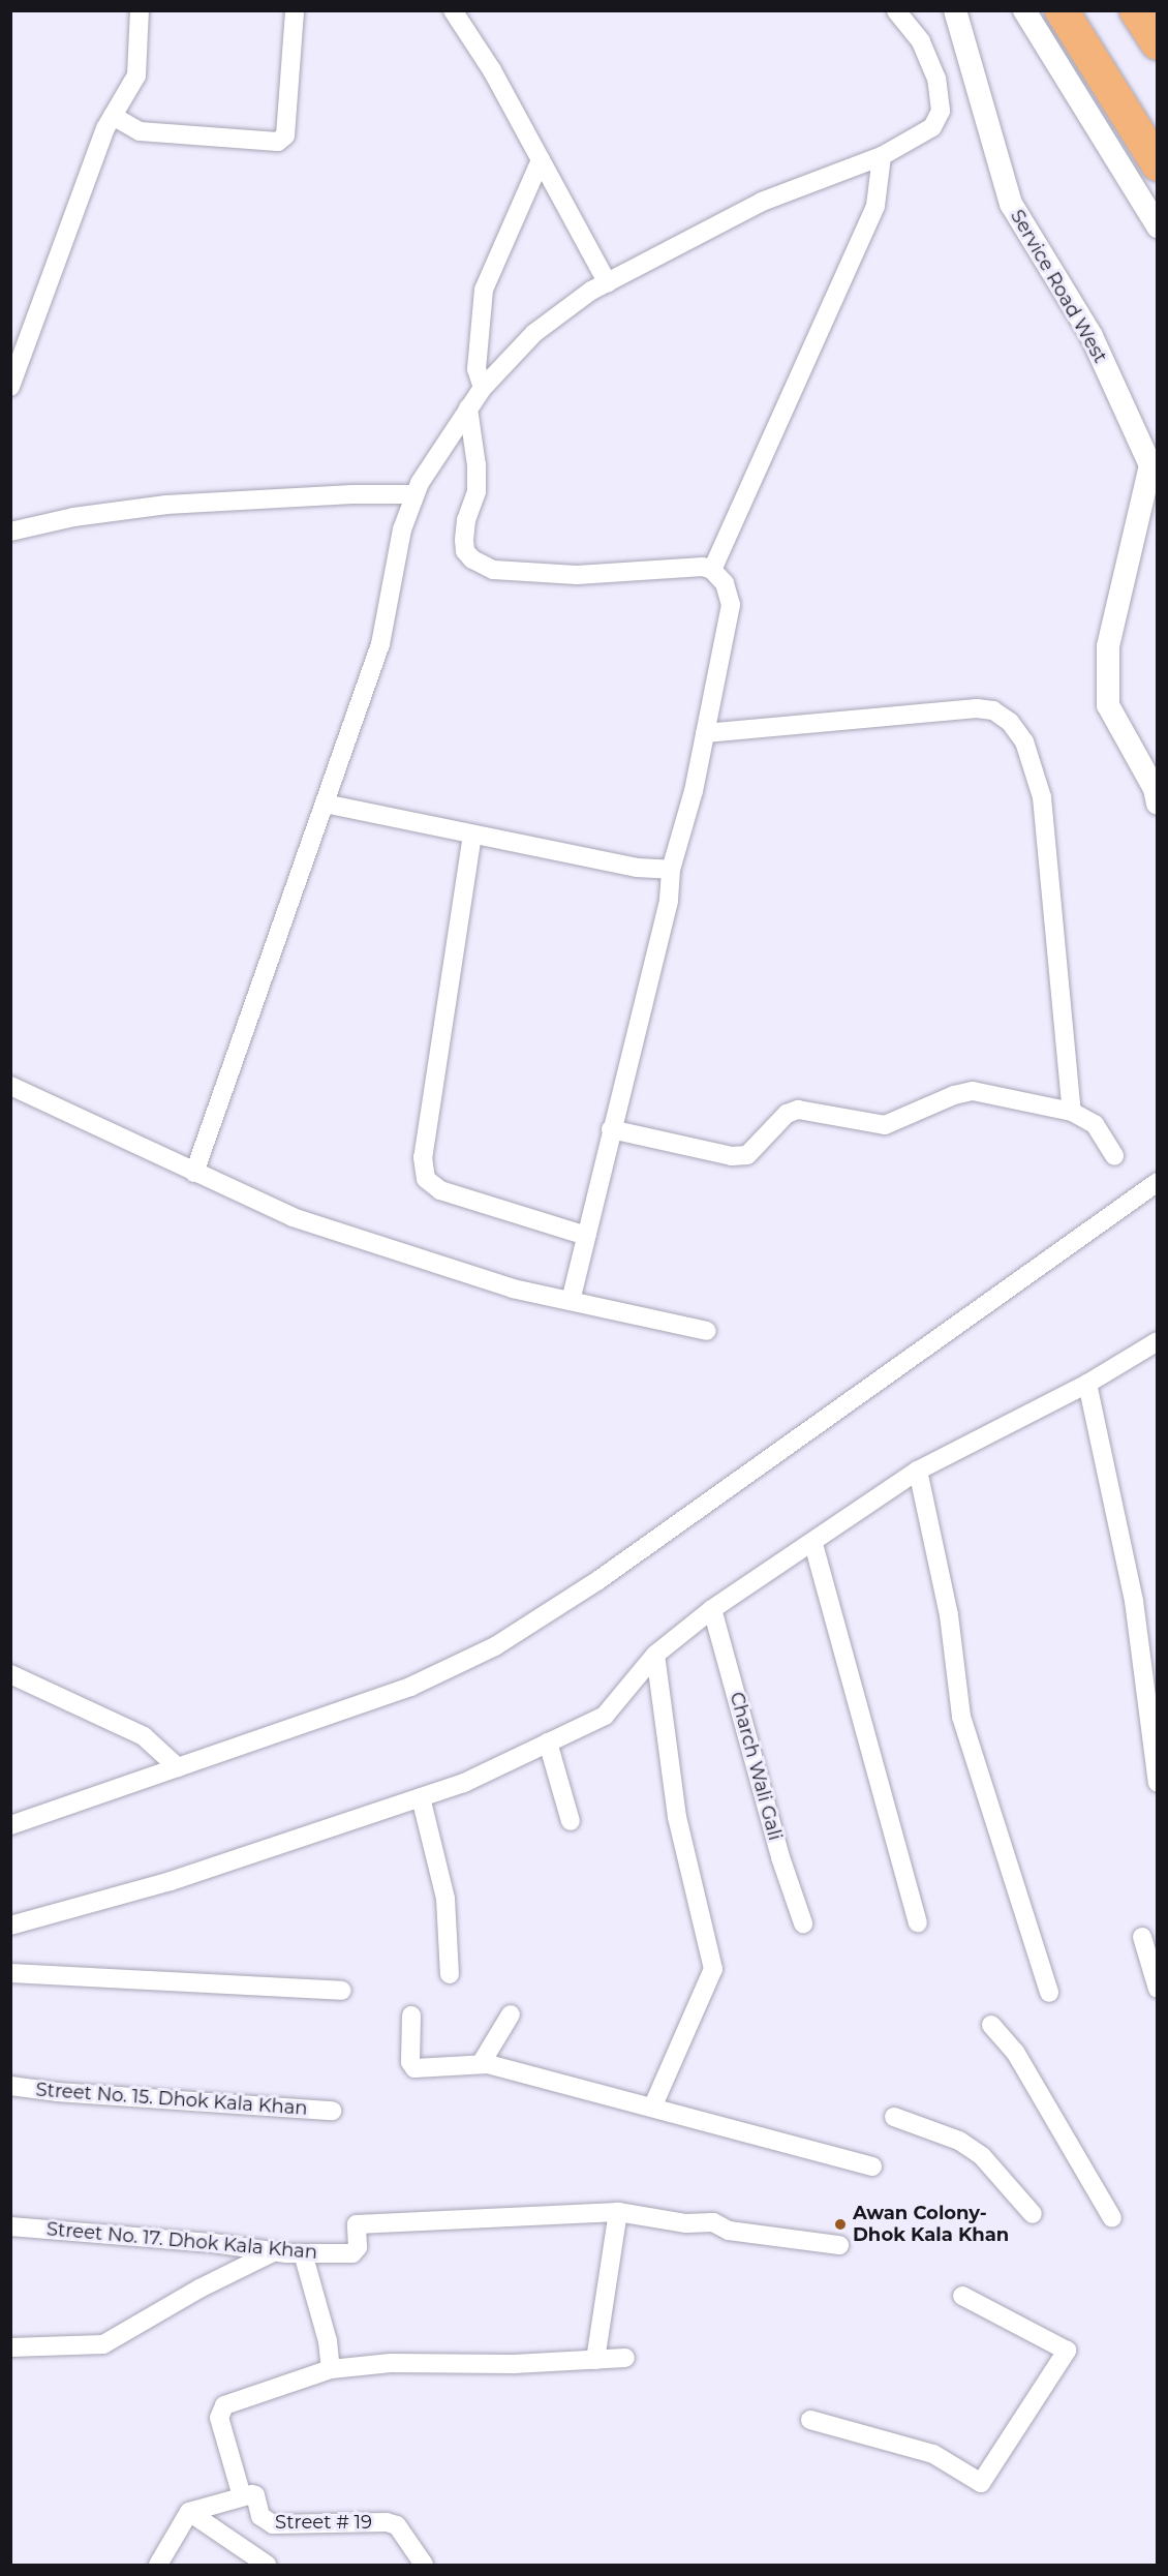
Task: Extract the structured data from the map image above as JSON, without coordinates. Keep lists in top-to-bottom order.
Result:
{
  "streets": {
    "street": [
      "Service Road West",
      "Charch Wali Gali",
      "Street No. 15. Dhok Kala Khan",
      "Street No. 17. Dhok Kala Khan",
      "Street # 19"
    ]
  },
  "places": ["Awan Colony- Dhok Kala Khan"]
}
